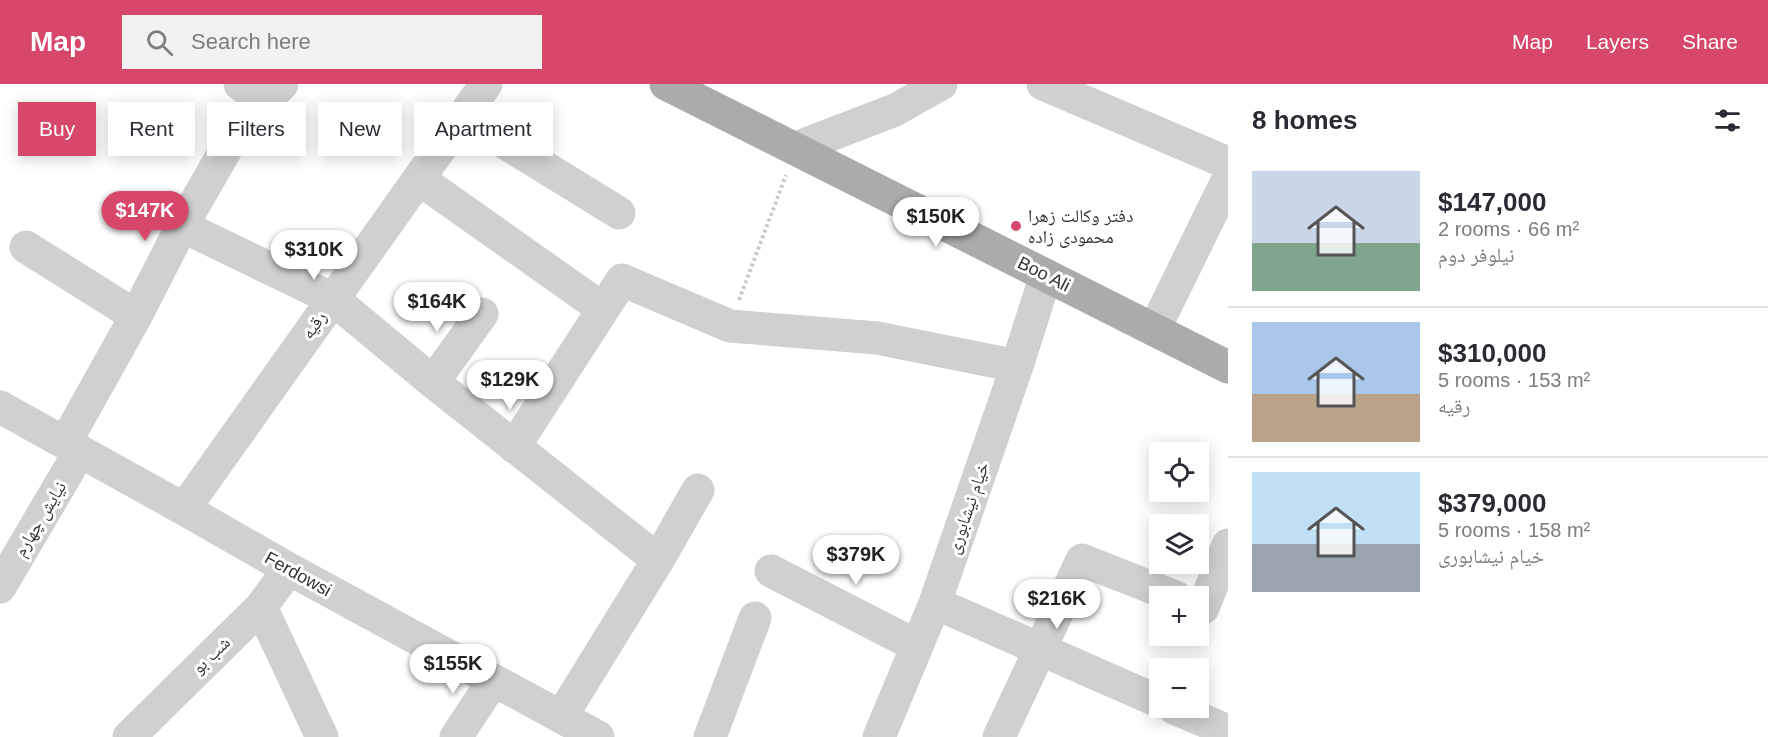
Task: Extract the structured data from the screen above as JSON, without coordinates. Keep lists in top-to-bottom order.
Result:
{
  "streets": {
    "main road": ["Boo Ali"],
    "street": [
      "رقیه",
      "خیام نیشابوری",
      "نیایش چهارم",
      "Ferdowsi",
      "شب بو"
    ]
  },
  "crossings": [
    ["Boo Ali", "خیام نیشابوری"],
    ["رقیه", "Ferdowsi"],
    ["نیایش چهارم", "Ferdowsi"],
    ["Ferdowsi", "شب بو"]
  ],
  "places": ["دفتر وکالت زهرا محمودی زاده"],
  "page": {
    "header": "Map",
    "search": "Search here",
    "nav": ["Map", "Layers", "Share"],
    "heading": "8 homes",
    "chip": [
      "Buy",
      "Rent",
      "Filters",
      "New",
      "Apartment"
    ],
    "list": [
      {
        "name": "$147,000",
        "note": "2 rooms · 66 m² · نیلوفر دوم"
      },
      {
        "name": "$310,000",
        "note": "5 rooms · 153 m² · رقیه"
      },
      {
        "name": "$379,000",
        "note": "5 rooms · 158 m² · خیام نیشابوری"
      }
    ],
    "price": [
      "$147K",
      "$150K",
      "$310K",
      "$164K",
      "$129K",
      "$379K",
      "$216K",
      "$155K"
    ],
    "map_buttons": ["+", "−"]
  }
}
